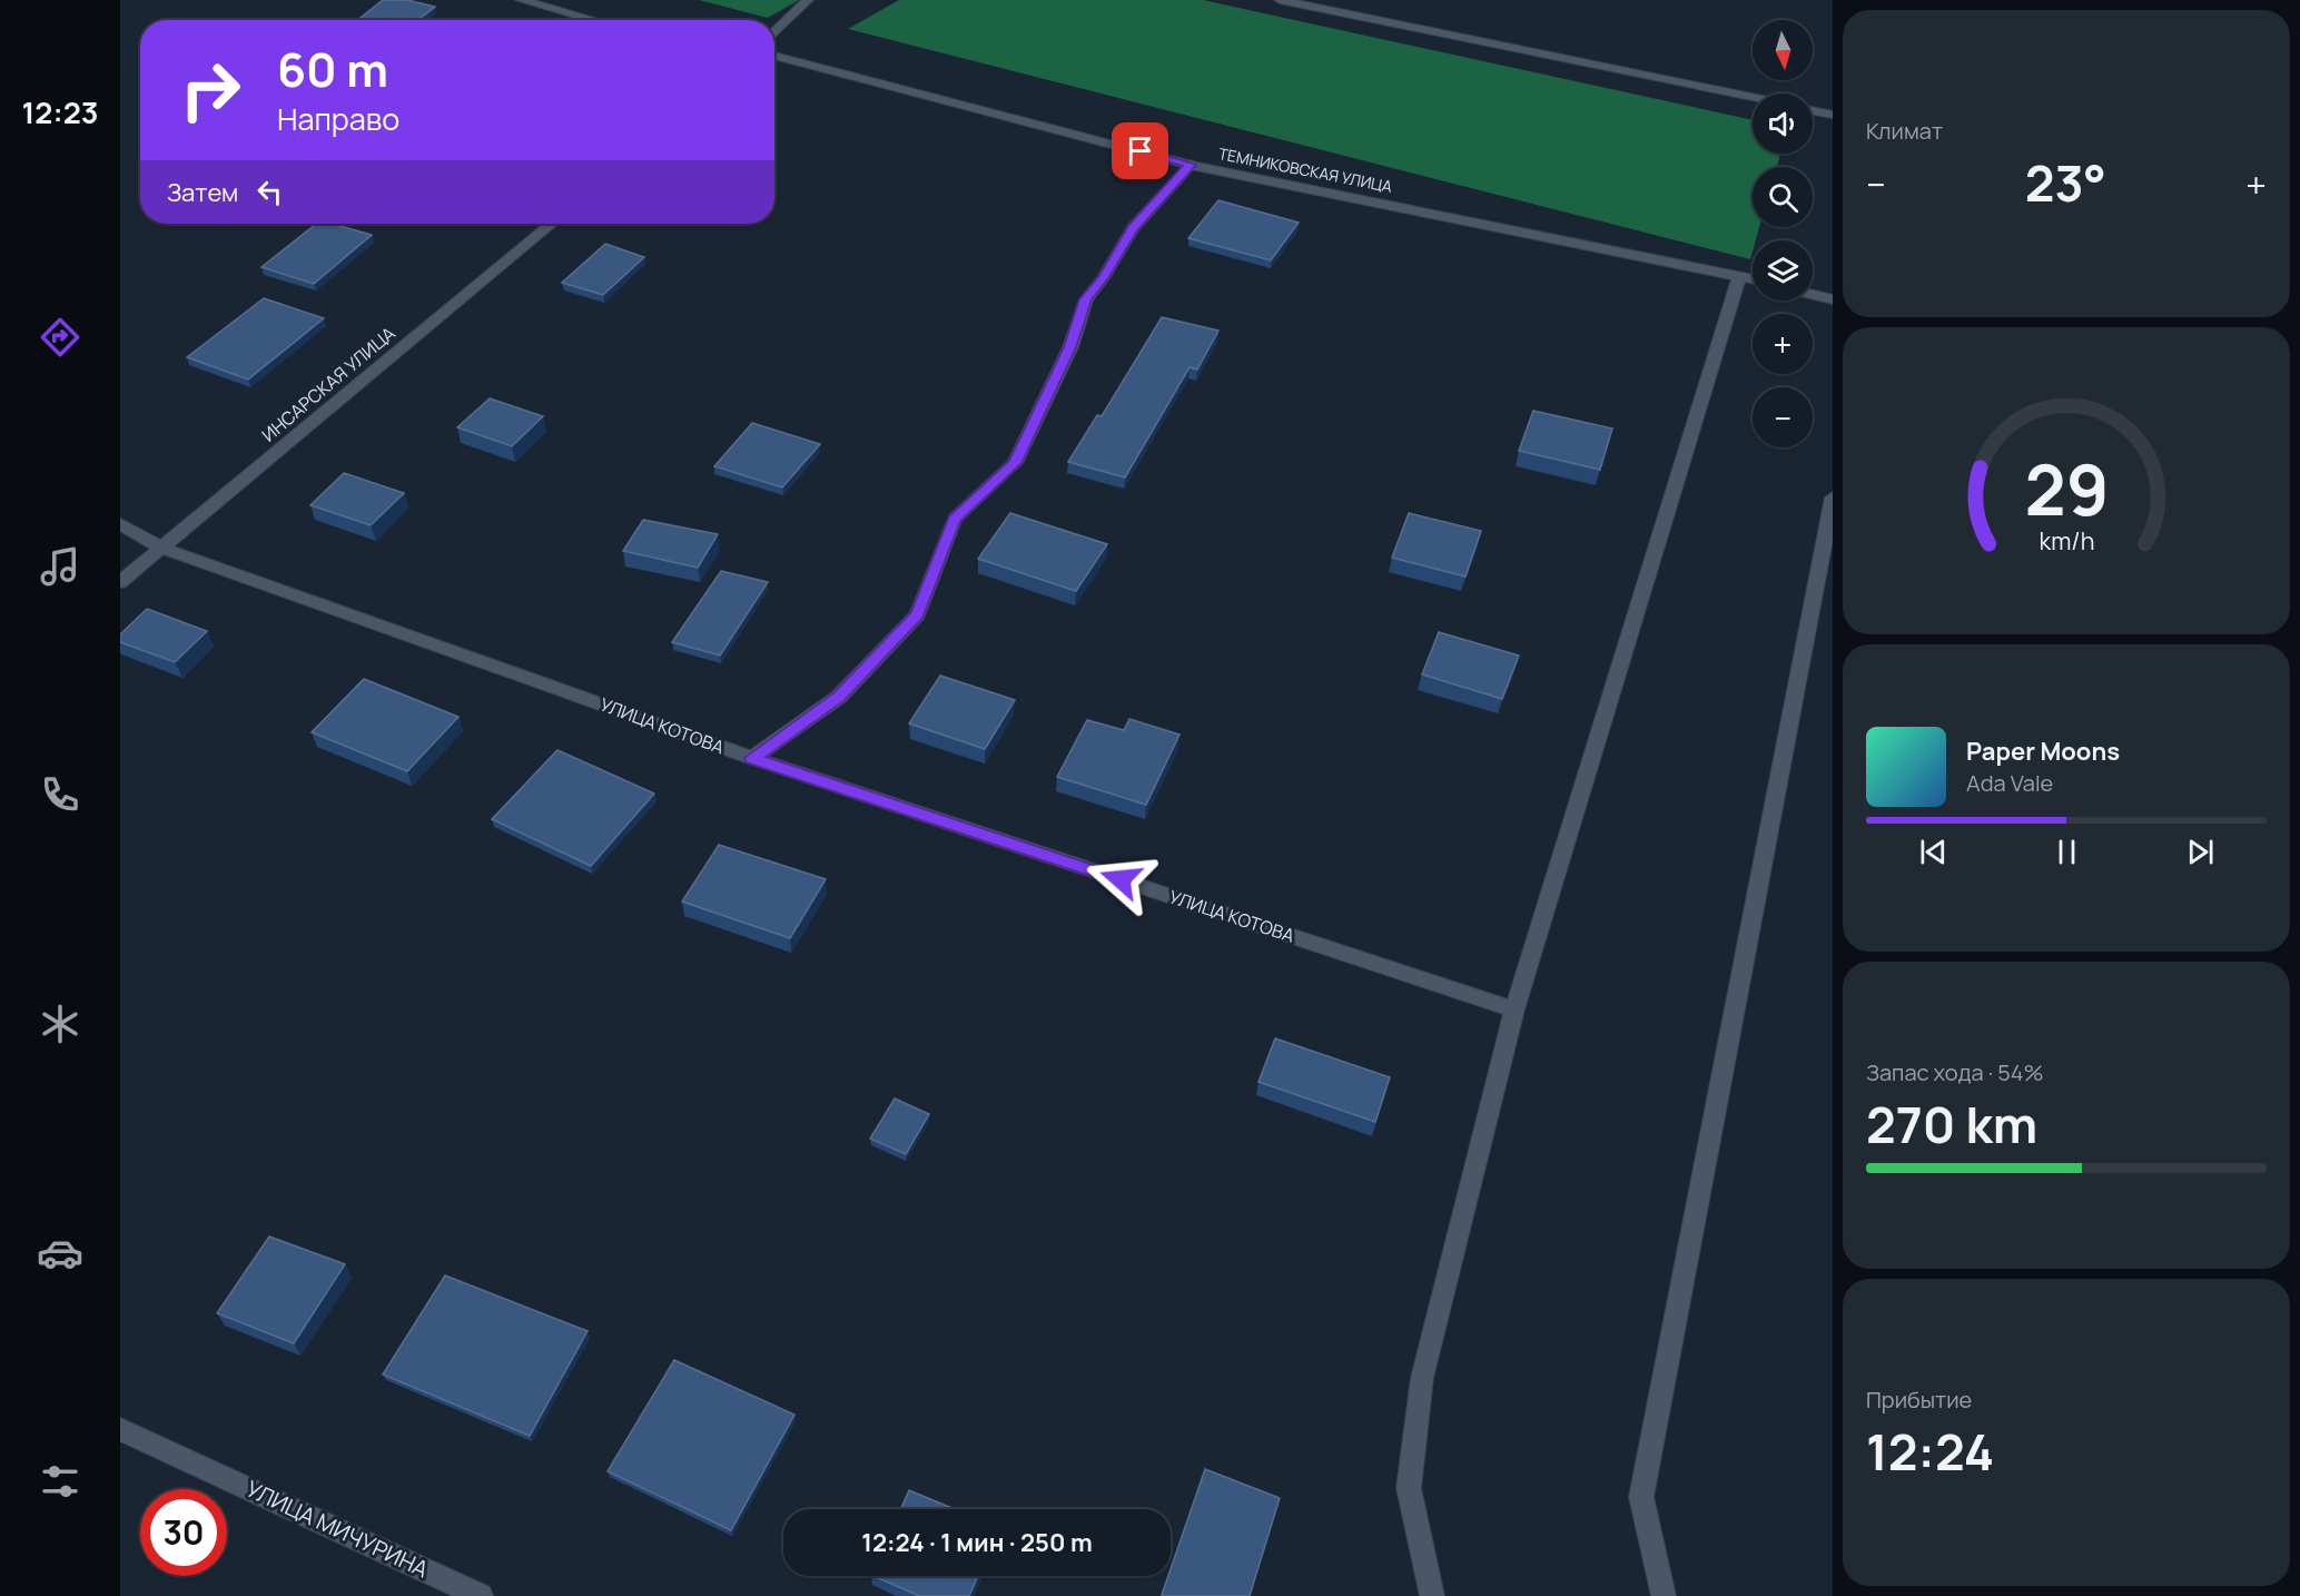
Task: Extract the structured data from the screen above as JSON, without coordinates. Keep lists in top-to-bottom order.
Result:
{
  "streets": {
    "street": [
      "ТЕМНИКОВСКАЯ УЛИЦА",
      "ИНСАРСКАЯ УЛИЦА",
      "УЛИЦА КОТОВА",
      "УЛИЦА МИЧУРИНА"
    ]
  },
  "crossings": [
    ["ИНСАРСКАЯ УЛИЦА", "УЛИЦА КОТОВА"]
  ],
  "north": "bottom",
  "page": {
    "tabs": "12:23",
    "tile": [
      "Климат",
      ["Запас хода · 54%", "270 km"],
      ["Прибытие", "12:24"]
    ],
    "map_buttons": ["+", "−"],
    "turn": ["60 m", "Направо"],
    "heat": ["−", "23°", "+"],
    "then": "Затем",
    "song": ["Paper Moons", "Ada Vale"],
    "limit": "30",
    "trip": "12:24 · 1 мин · 250 m",
    "gauge": ["29", "km/h"]
  }
}
